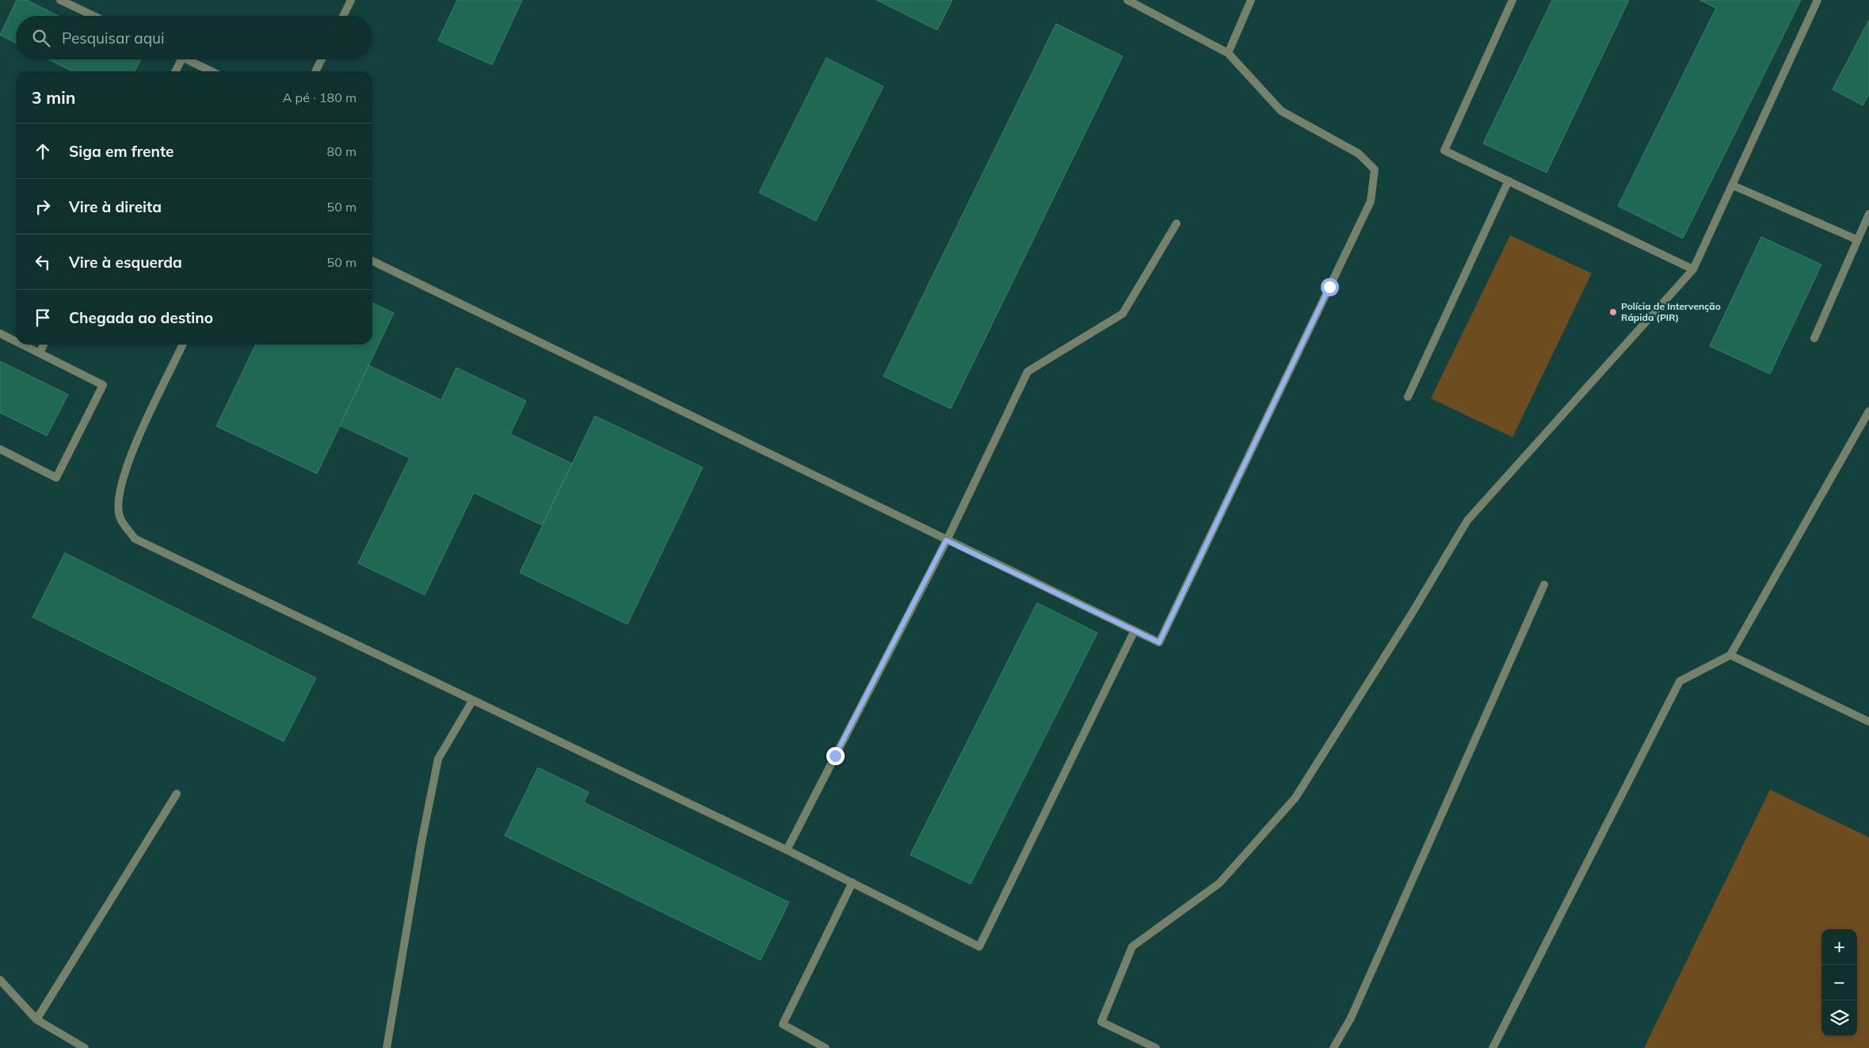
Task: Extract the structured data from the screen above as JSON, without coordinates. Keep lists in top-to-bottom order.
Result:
{
  "places": ["Polícia de Intervenção Rápida (PIR)"],
  "page": {
    "search": "Pesquisar aqui",
    "heading": ["3 min", "A pé · 180 m"],
    "list": [
      ["Siga em frente", "80 m"],
      ["Vire à direita", "50 m"],
      ["Vire à esquerda", "50 m"],
      "Chegada ao destino"
    ],
    "map_buttons": ["+", "−"]
  }
}
